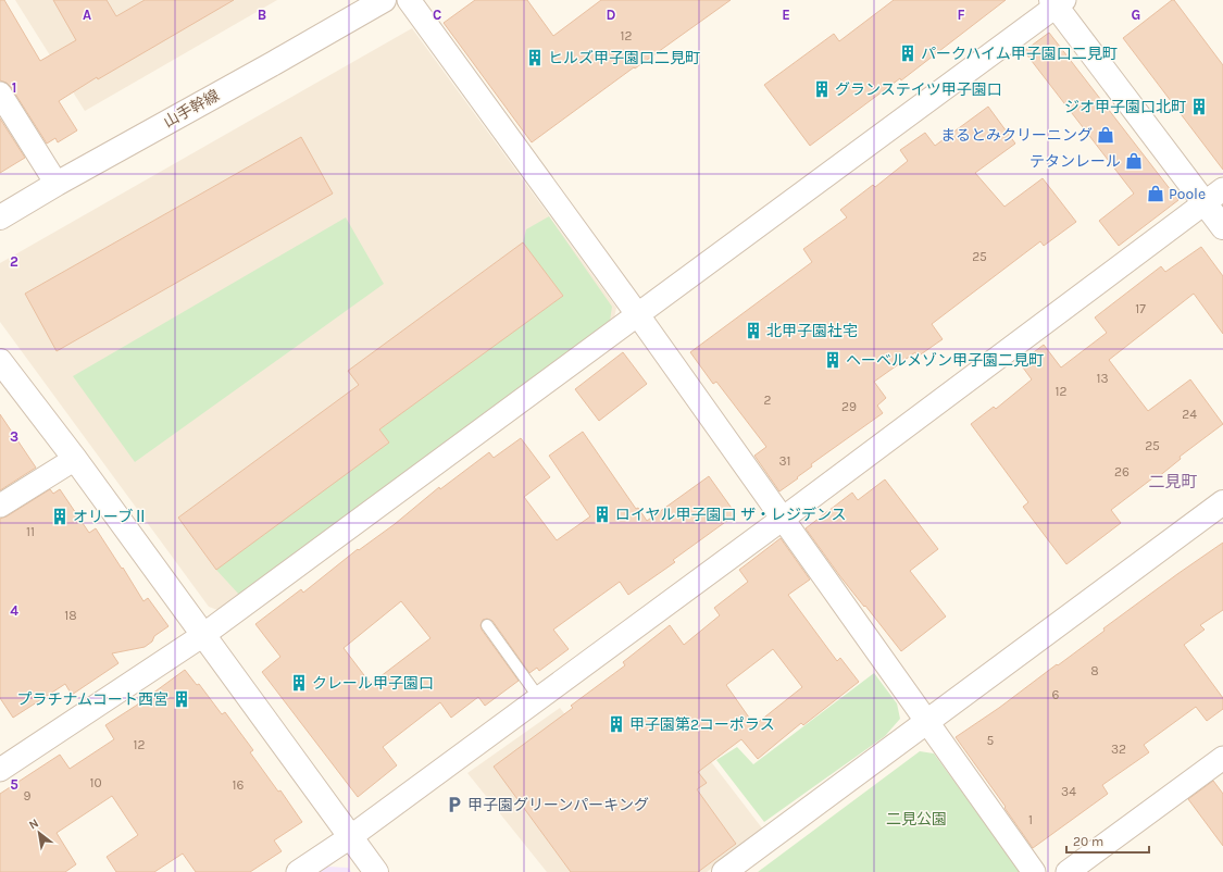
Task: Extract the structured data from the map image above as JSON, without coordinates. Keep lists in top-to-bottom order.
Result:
{
  "streets": {
    "street": ["山手幹線"]
  },
  "districts": ["二見町"],
  "parks": ["二見公園"],
  "places": {
    "building": [
      "パークハイム甲子園口二見町",
      "ヒルズ甲子園口二見町",
      "グランステイツ甲子園口",
      "ジオ甲子園口北町",
      "北甲子園社宅",
      "ヘーベルメゾン甲子園二見町",
      "ロイヤル甲子園口 ザ・レジデンス",
      "オリーブⅡ",
      "クレール甲子園口",
      "プラチナムコート西宮",
      "甲子園第2コーポラス"
    ],
    "shop": ["まるとみクリーニング", "テタンレール", "Poole"],
    "parking": ["甲子園グリーンパーキング"]
  },
  "house_numbers": [
    "12",
    "25",
    "17",
    "13",
    "12",
    "2",
    "29",
    "24",
    "25",
    "31",
    "26",
    "11",
    "18",
    "8",
    "6",
    "5",
    "12",
    "32",
    "10",
    "16",
    "34",
    "9",
    "1"
  ],
  "scale_bar": "20 m",
  "north": "top left",
  "grid": {
    "columns": [
      "A",
      "B",
      "C",
      "D",
      "E",
      "F",
      "G"
    ],
    "rows": [
      "1",
      "2",
      "3",
      "4",
      "5"
    ]
  }
}
